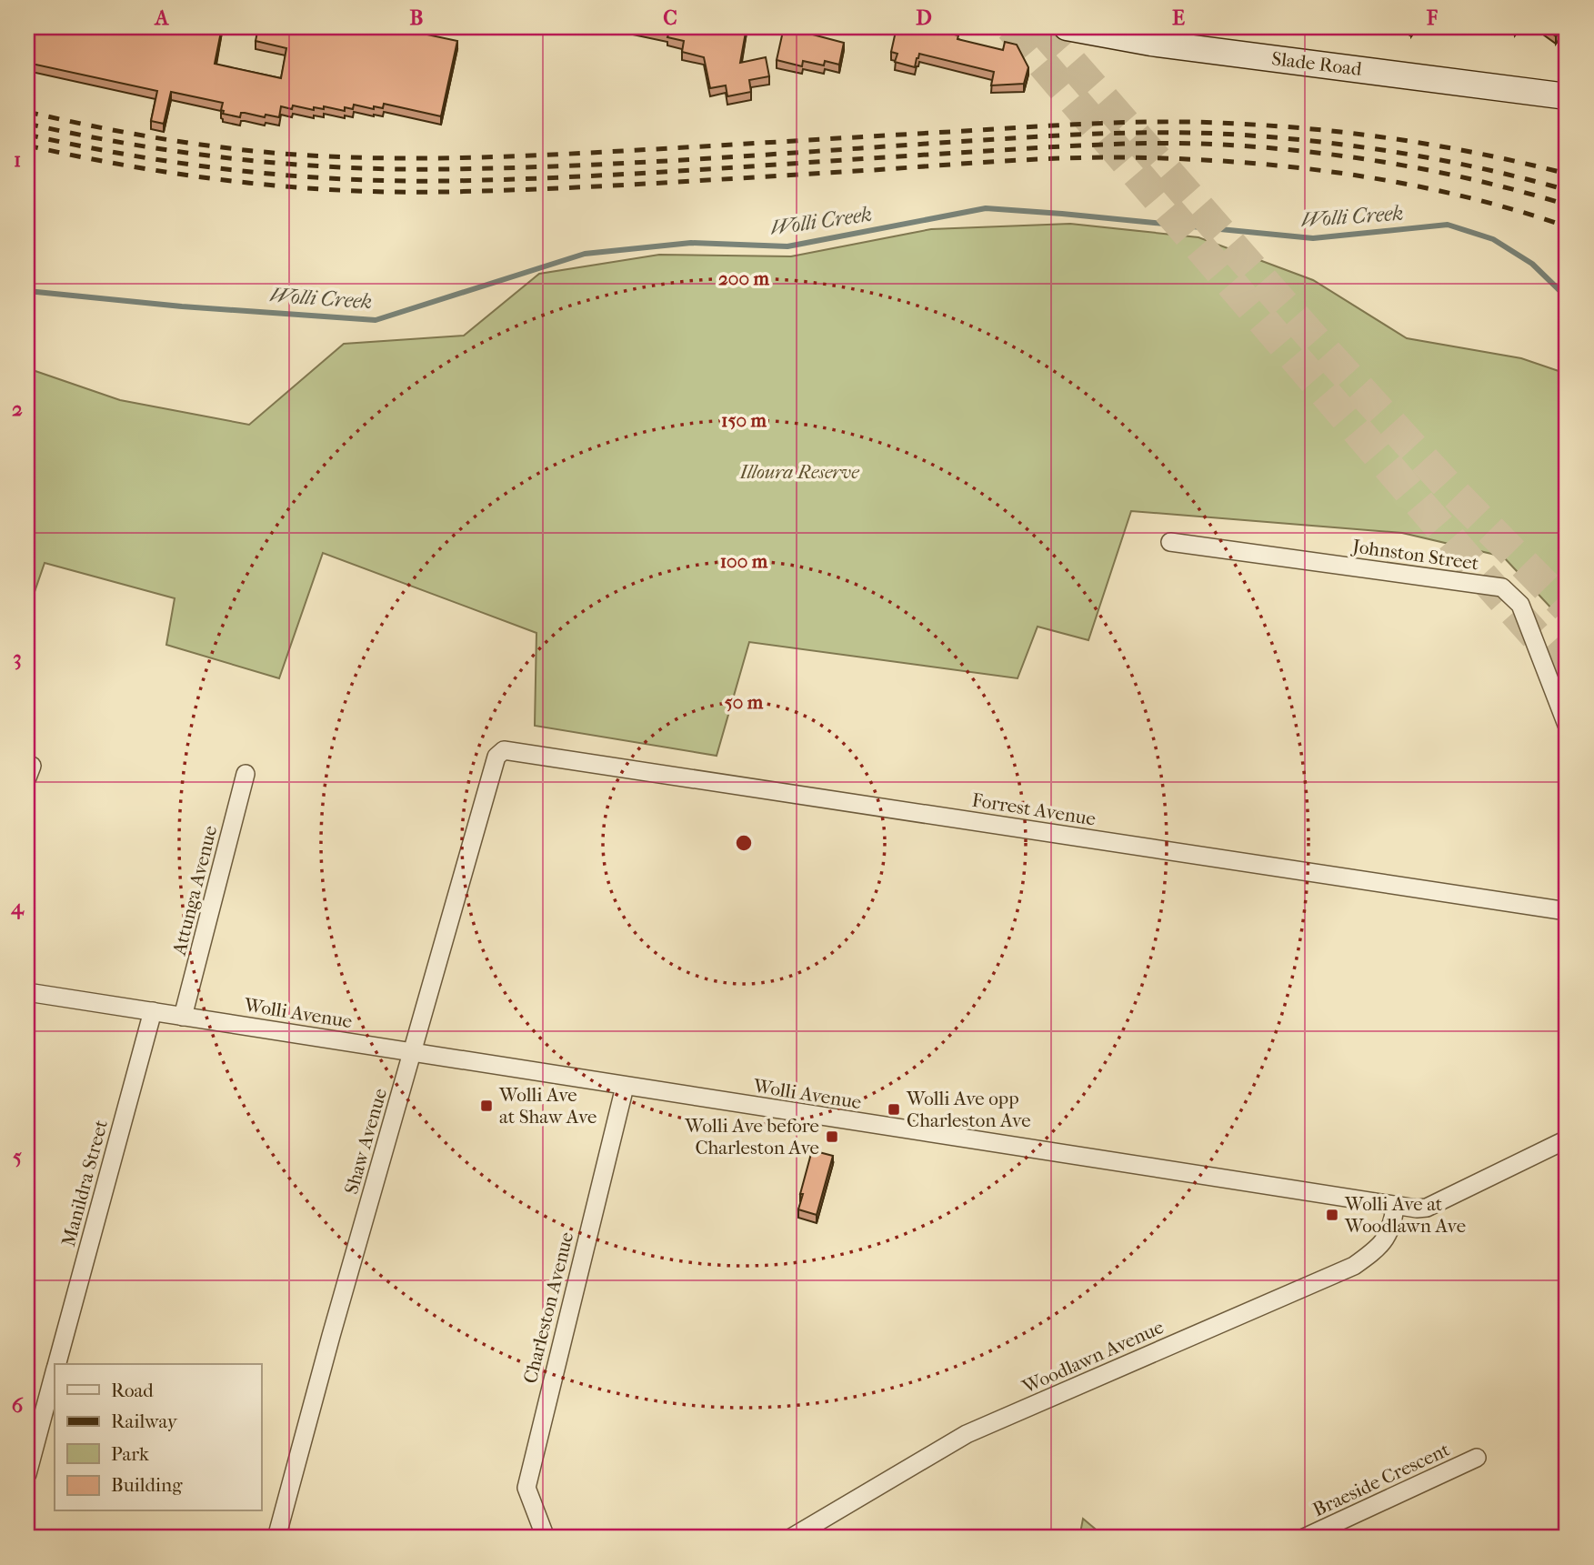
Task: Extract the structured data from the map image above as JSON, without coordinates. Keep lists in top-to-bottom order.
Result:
{
  "streets": {
    "main road": ["Slade Road"],
    "street": [
      "Johnston Street",
      "Forrest Avenue",
      "Attunga Avenue",
      "Wolli Avenue",
      "Shaw Avenue",
      "Manildra Street",
      "Charleston Avenue",
      "Woodlawn Avenue",
      "Braeside Crescent"
    ]
  },
  "crossings": [
    ["Forrest Avenue", "Shaw Avenue"],
    ["Attunga Avenue", "Wolli Avenue"],
    ["Wolli Avenue", "Shaw Avenue"],
    ["Wolli Avenue", "Manildra Street"],
    ["Wolli Avenue", "Charleston Avenue"],
    ["Wolli Avenue", "Woodlawn Avenue"]
  ],
  "water": ["Wolli Creek"],
  "parks": ["Illoura Reserve"],
  "places": {
    "transit": [
      "Wolli Ave at Shaw Ave",
      "Wolli Ave opp Charleston Ave",
      "Wolli Ave before Charleston Ave",
      "Wolli Ave at Woodlawn Ave"
    ]
  },
  "legend": [
    "Road",
    "Railway",
    "Park",
    "Building"
  ],
  "grid": {
    "columns": [
      "A",
      "B",
      "C",
      "D",
      "E",
      "F"
    ],
    "rows": [
      "1",
      "2",
      "3",
      "4",
      "5",
      "6"
    ]
  },
  "rings": [
    "200 m",
    "150 m",
    "100 m",
    "50 m"
  ]
}
